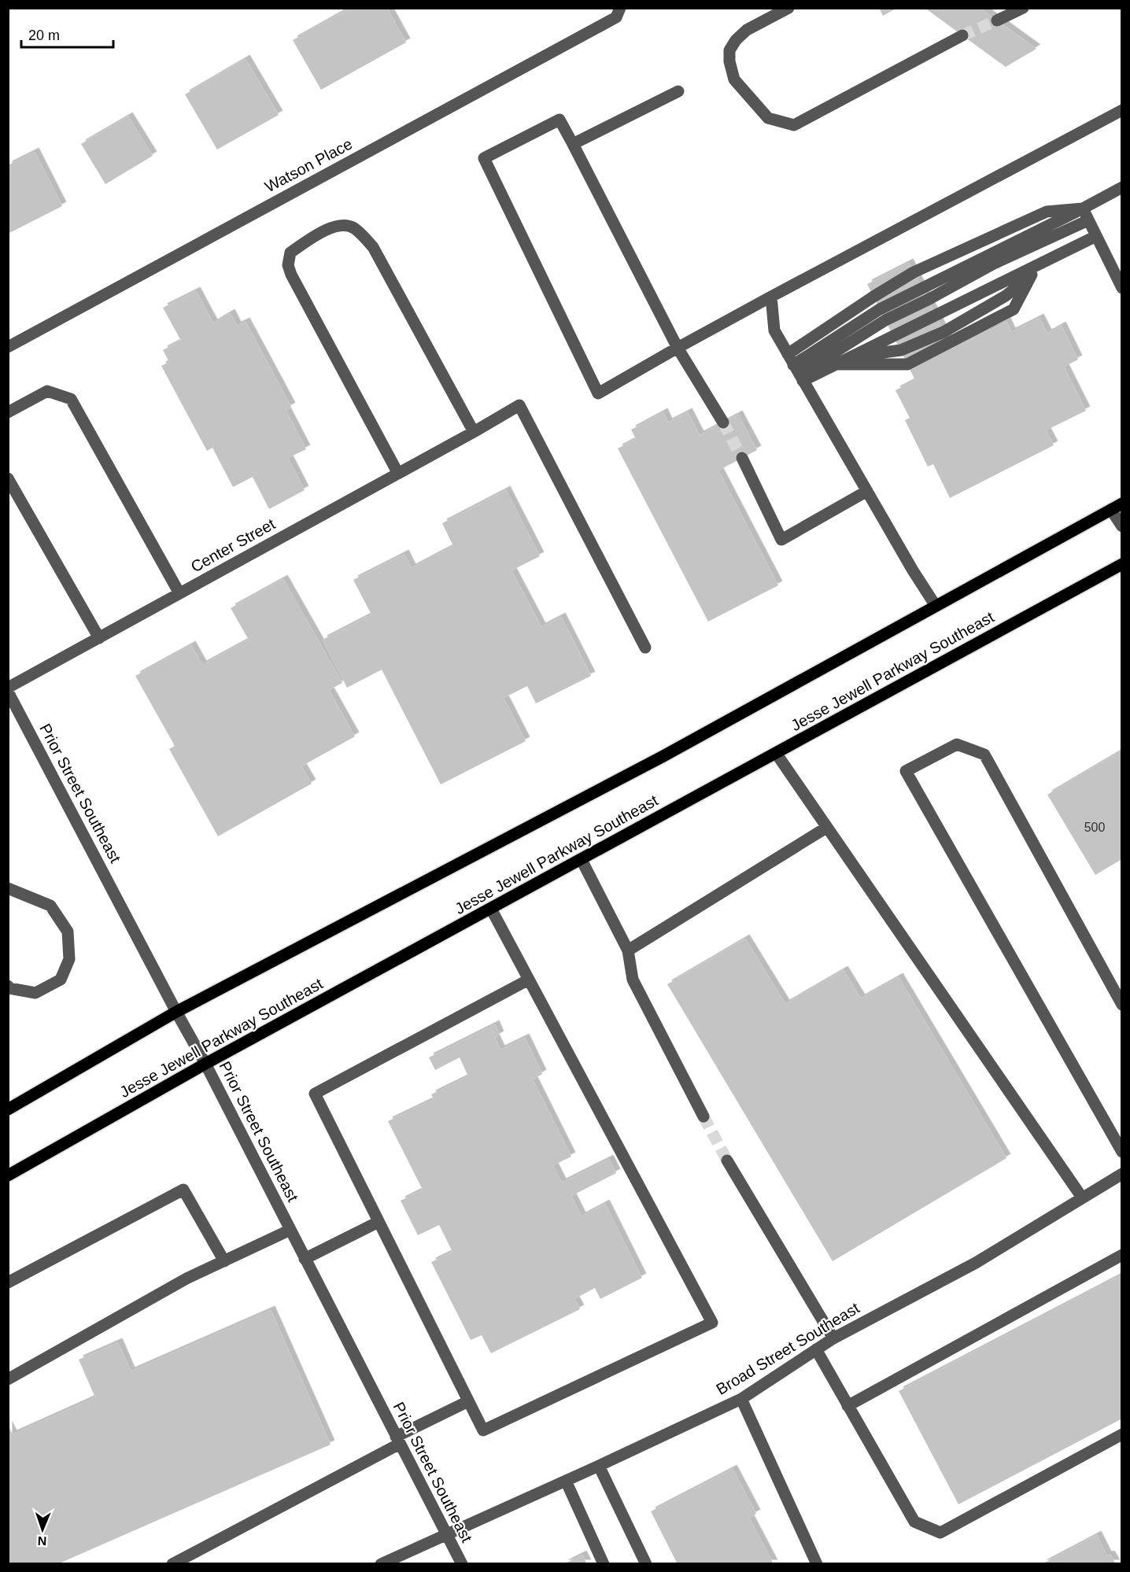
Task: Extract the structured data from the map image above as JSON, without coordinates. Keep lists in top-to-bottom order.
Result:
{
  "streets": {
    "main road": ["Jesse Jewell Parkway Southeast"],
    "street": [
      "Watson Place",
      "Center Street",
      "Prior Street Southeast",
      "Broad Street Southeast"
    ]
  },
  "crossings": [
    ["Jesse Jewell Parkway Southeast", "Prior Street Southeast"],
    ["Prior Street Southeast", "Broad Street Southeast"]
  ],
  "house_numbers": ["500"],
  "scale_bar": "20 m",
  "north": "bottom"
}
